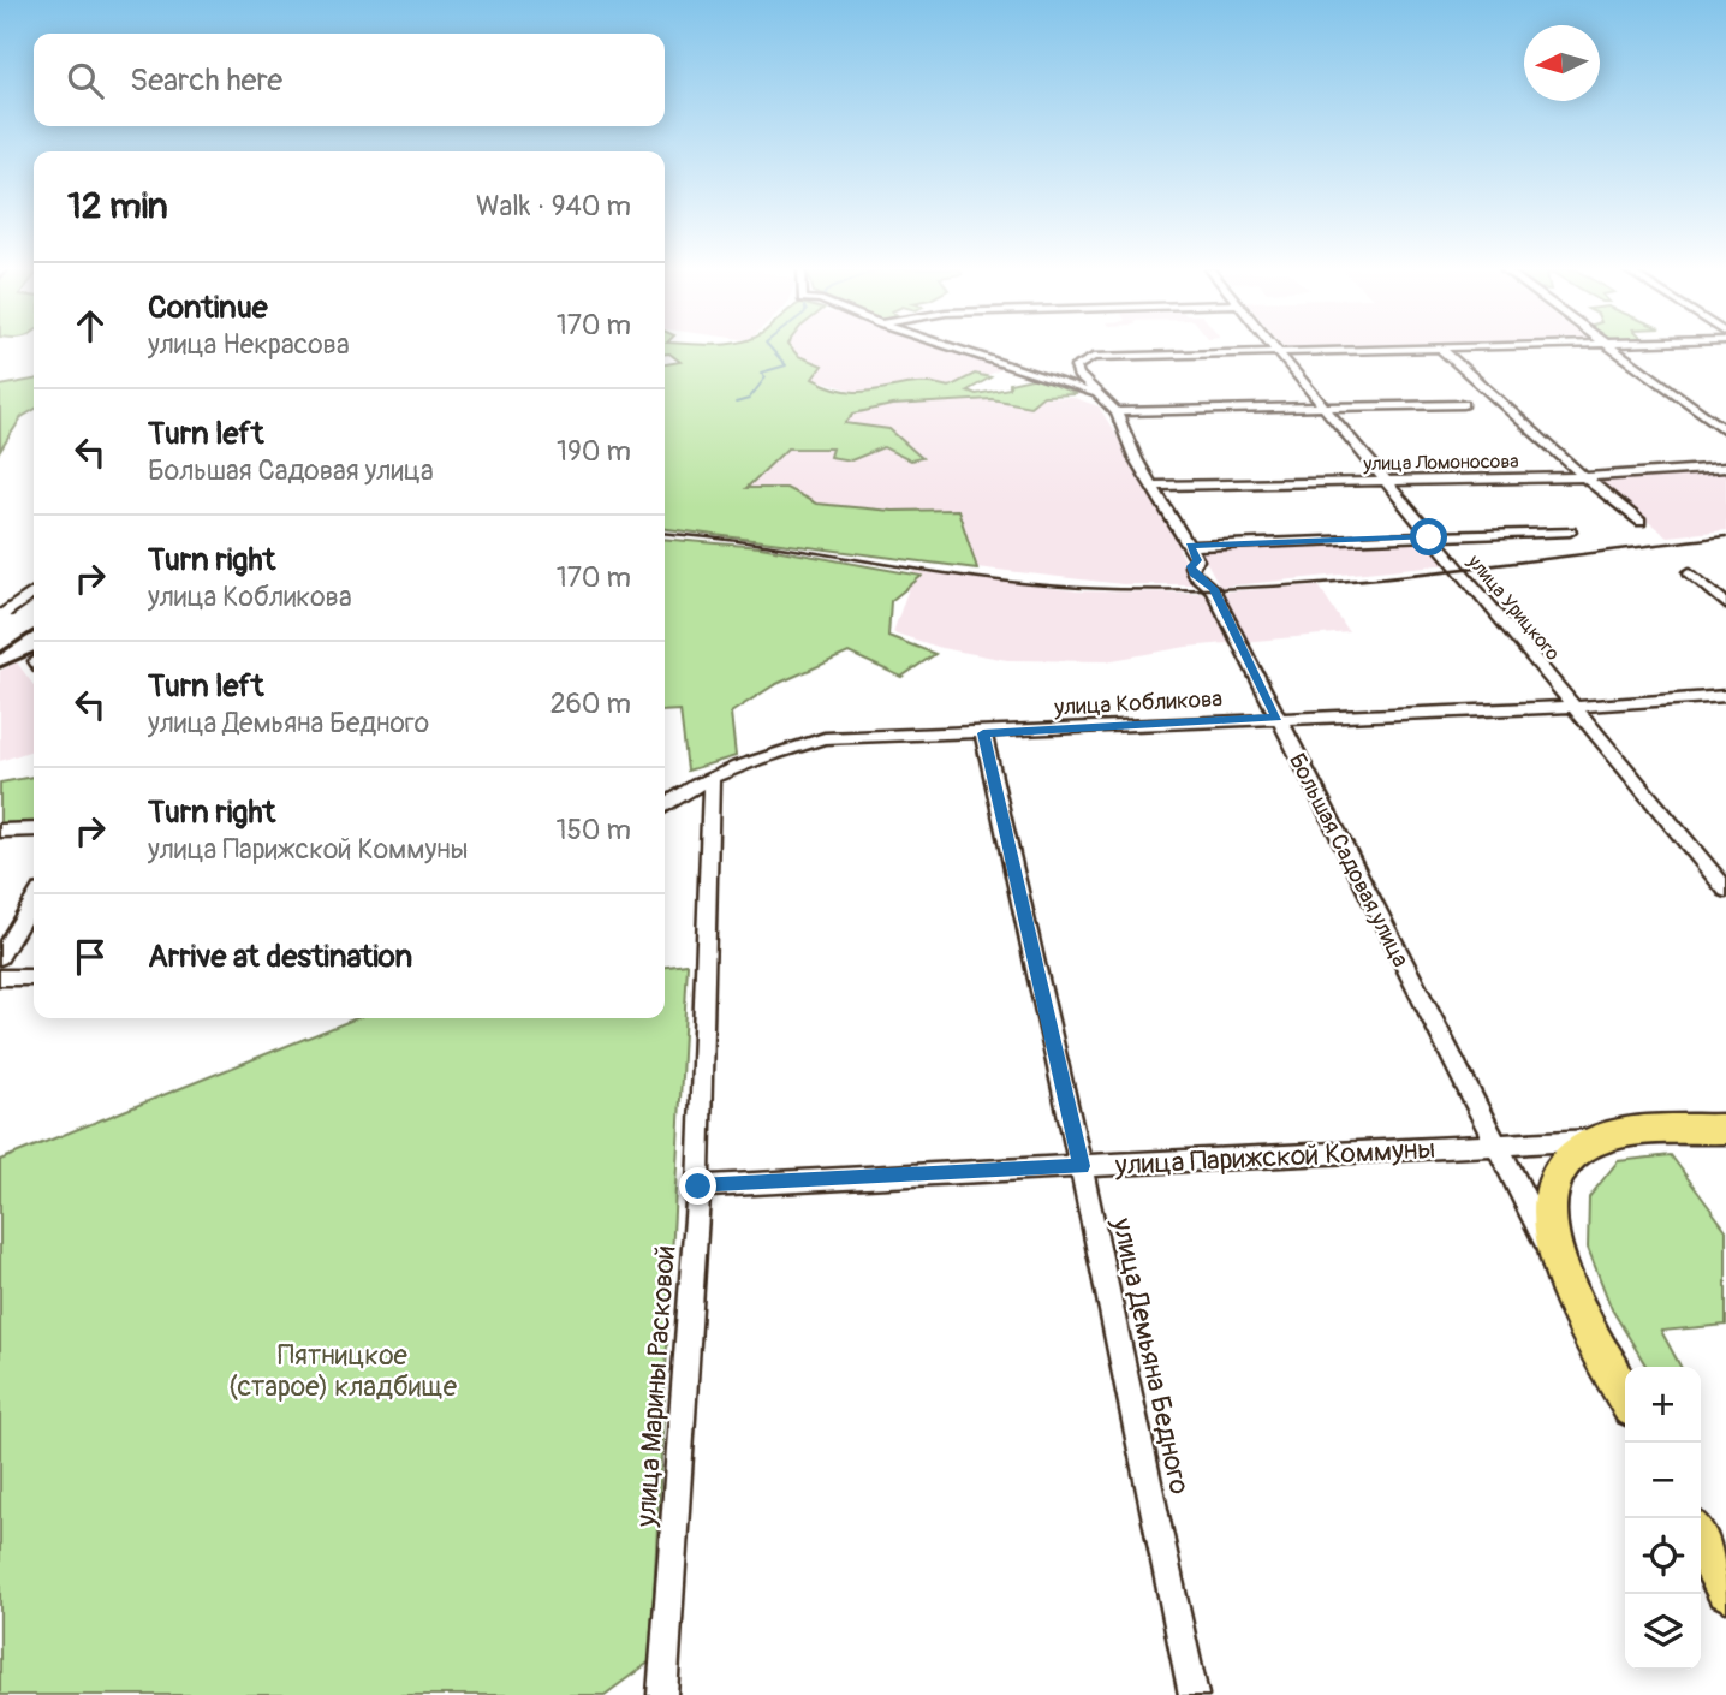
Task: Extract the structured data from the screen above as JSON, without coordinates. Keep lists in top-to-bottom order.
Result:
{
  "streets": {
    "highway": ["Большая Садовая улица", "улица Парижской Коммуны"],
    "street": [
      "улица Ломоносова",
      "улица Урицкого",
      "улица Кобликова",
      "улица Демьяна Бедного",
      "улица Марины Расковой"
    ]
  },
  "crossings": [
    ["улица Ломоносова", "улица Урицкого"],
    ["улица Ломоносова", "Большая Садовая улица"],
    ["улица Урицкого", "улица Кобликова"],
    ["улица Урицкого", "Большая Садовая улица"],
    ["улица Кобликова", "Большая Садовая улица"],
    ["улица Кобликова", "улица Демьяна Бедного"],
    ["улица Кобликова", "улица Марины Расковой"],
    ["Большая Садовая улица", "улица Парижской Коммуны"],
    ["улица Парижской Коммуны", "улица Демьяна Бедного"],
    ["улица Парижской Коммуны", "улица Марины Расковой"]
  ],
  "parks": ["Пятницкое (старое) кладбище"],
  "north": "left",
  "page": {
    "search": "Search here",
    "heading": ["12 min", "Walk · 940 m"],
    "list": [
      ["Continue", "улица Некрасова", "170 m"],
      ["Turn left", "Большая Садовая улица", "190 m"],
      ["Turn right", "улица Кобликова", "170 m"],
      ["Turn left", "улица Демьяна Бедного", "260 m"],
      ["Turn right", "улица Парижской Коммуны", "150 m"],
      "Arrive at destination"
    ],
    "map_buttons": ["+", "−"]
  }
}
